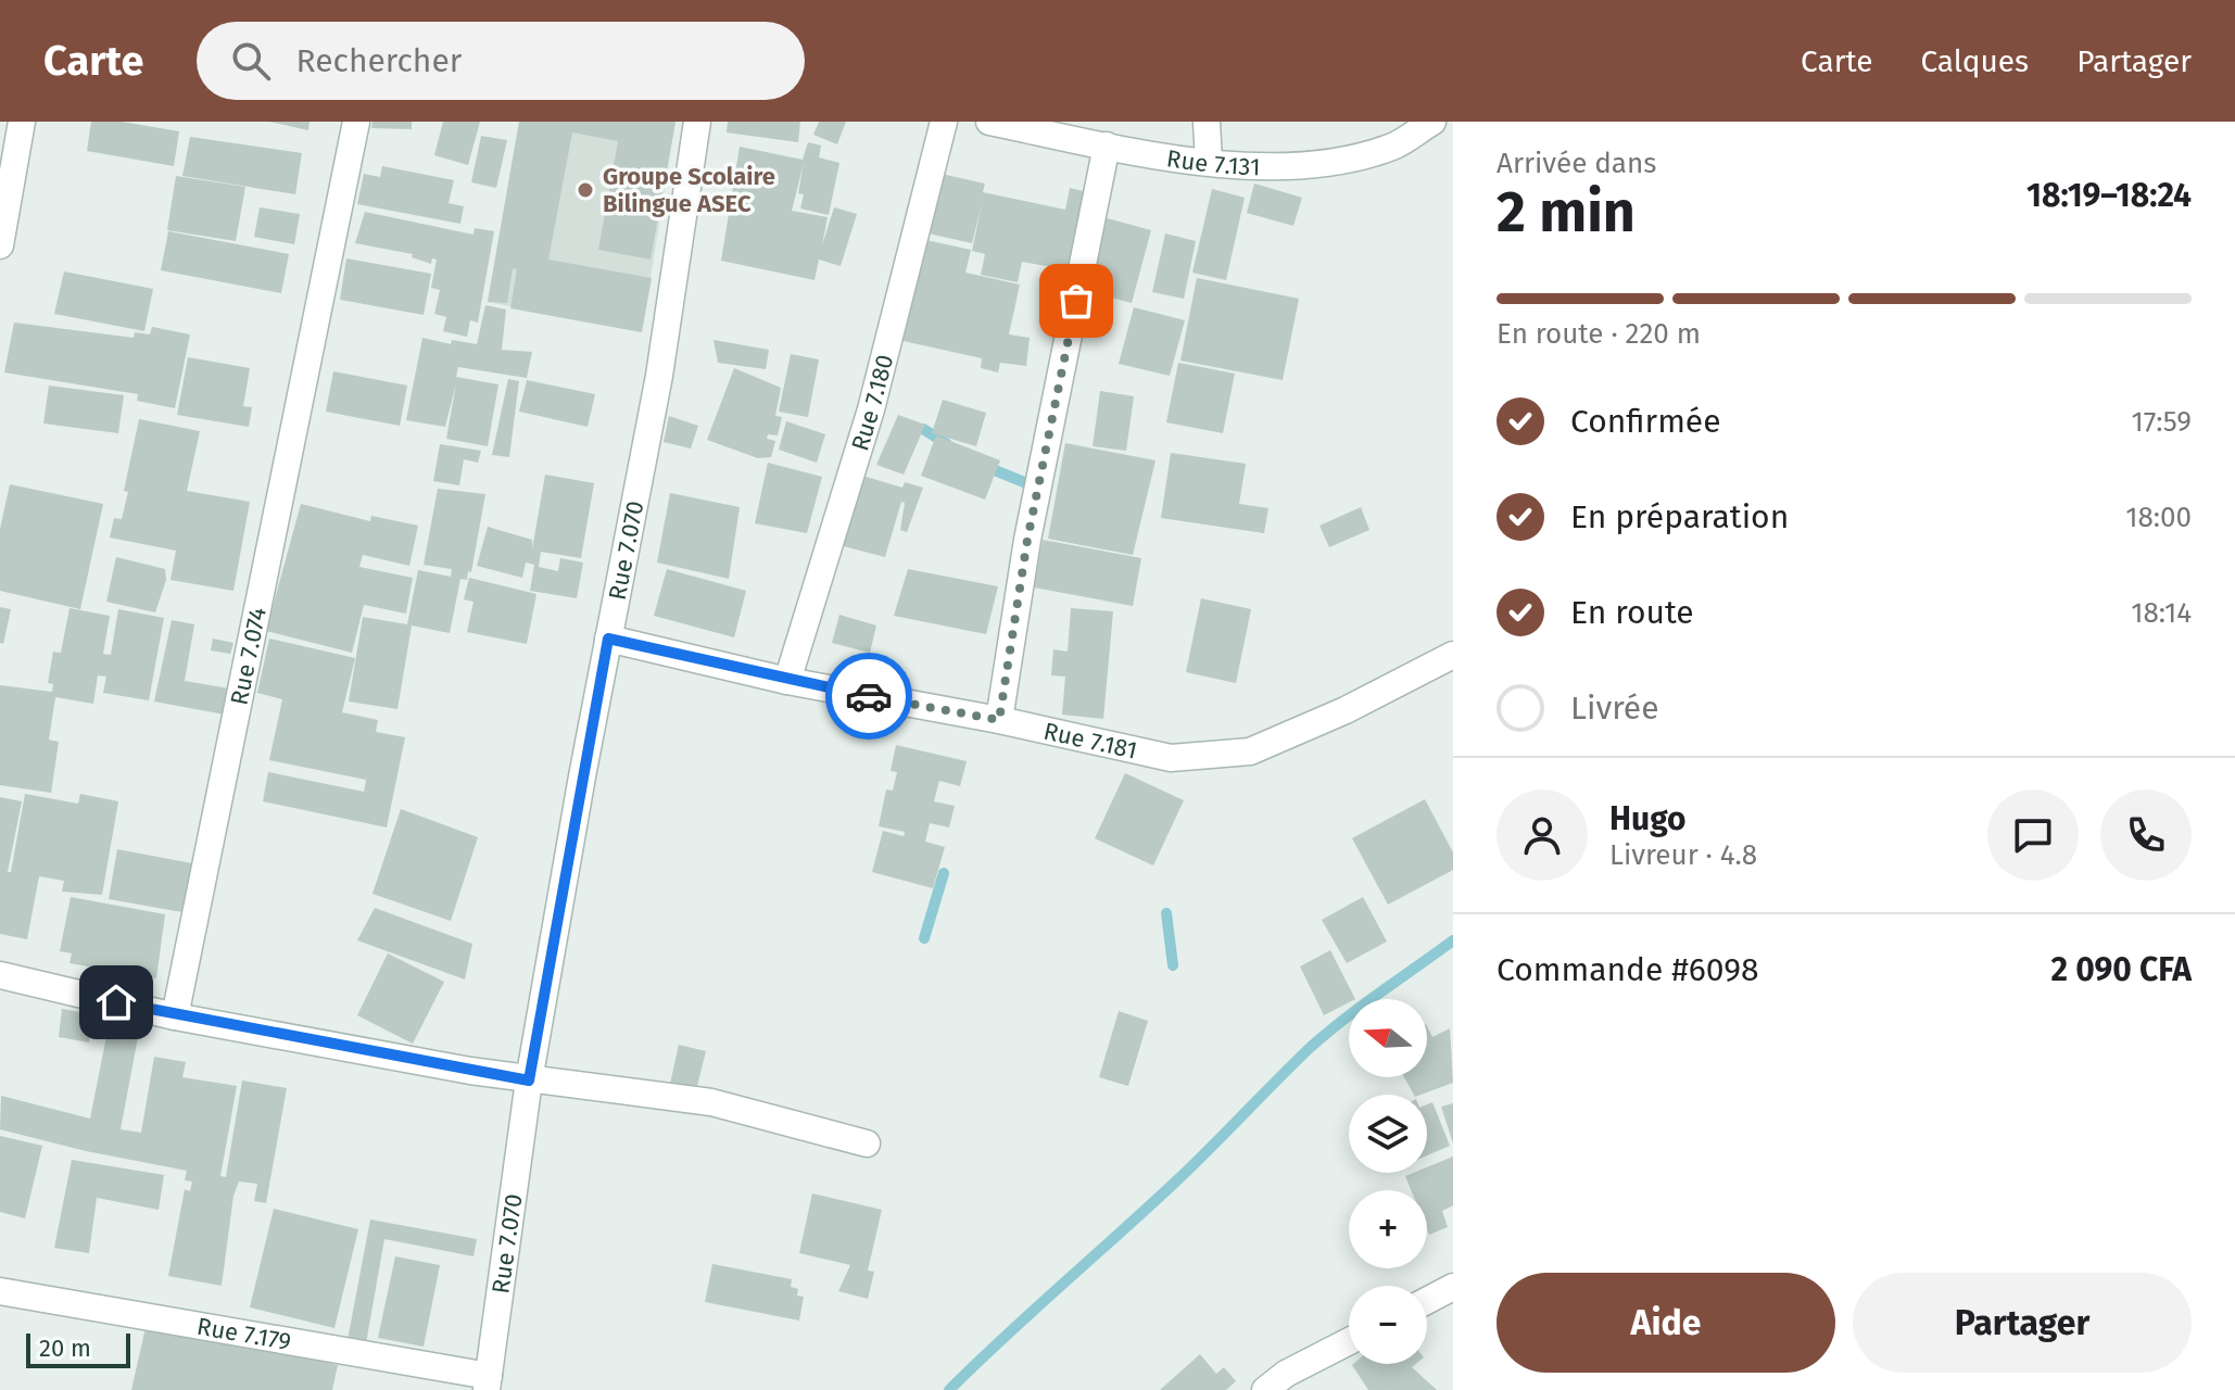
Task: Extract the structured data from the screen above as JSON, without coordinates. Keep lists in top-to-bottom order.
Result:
{
  "streets": {
    "street": [
      "Rue 7.131",
      "Rue 7.180",
      "Rue 7.070",
      "Rue 7.074",
      "Rue 7.181",
      "Rue 7.179"
    ]
  },
  "crossings": [
    ["Rue 7.180", "Rue 7.181"],
    ["Rue 7.070", "Rue 7.181"],
    ["Rue 7.070", "Rue 7.179"]
  ],
  "places": ["Groupe Scolaire Bilingue ASEC"],
  "scale_bar": "20 m",
  "north": "left",
  "page": {
    "header": "Carte",
    "search": "Rechercher",
    "nav": ["Carte", "Calques", "Partager"],
    "heading": ["2 min", "Arrivée dans", "18:19–18:24"],
    "panel": [
      "Hugo",
      "Livreur · 4.8",
      "Commande #6098",
      "2 090 CFA"
    ],
    "bar": "En route · 220 m",
    "list": [
      ["Confirmée", "17:59"],
      ["En préparation", "18:00"],
      ["En route", "18:14"],
      "Livrée"
    ],
    "map_buttons": ["+", "−"],
    "buttons": ["Aide", "Partager"],
    "scale": "20 m"
  }
}
